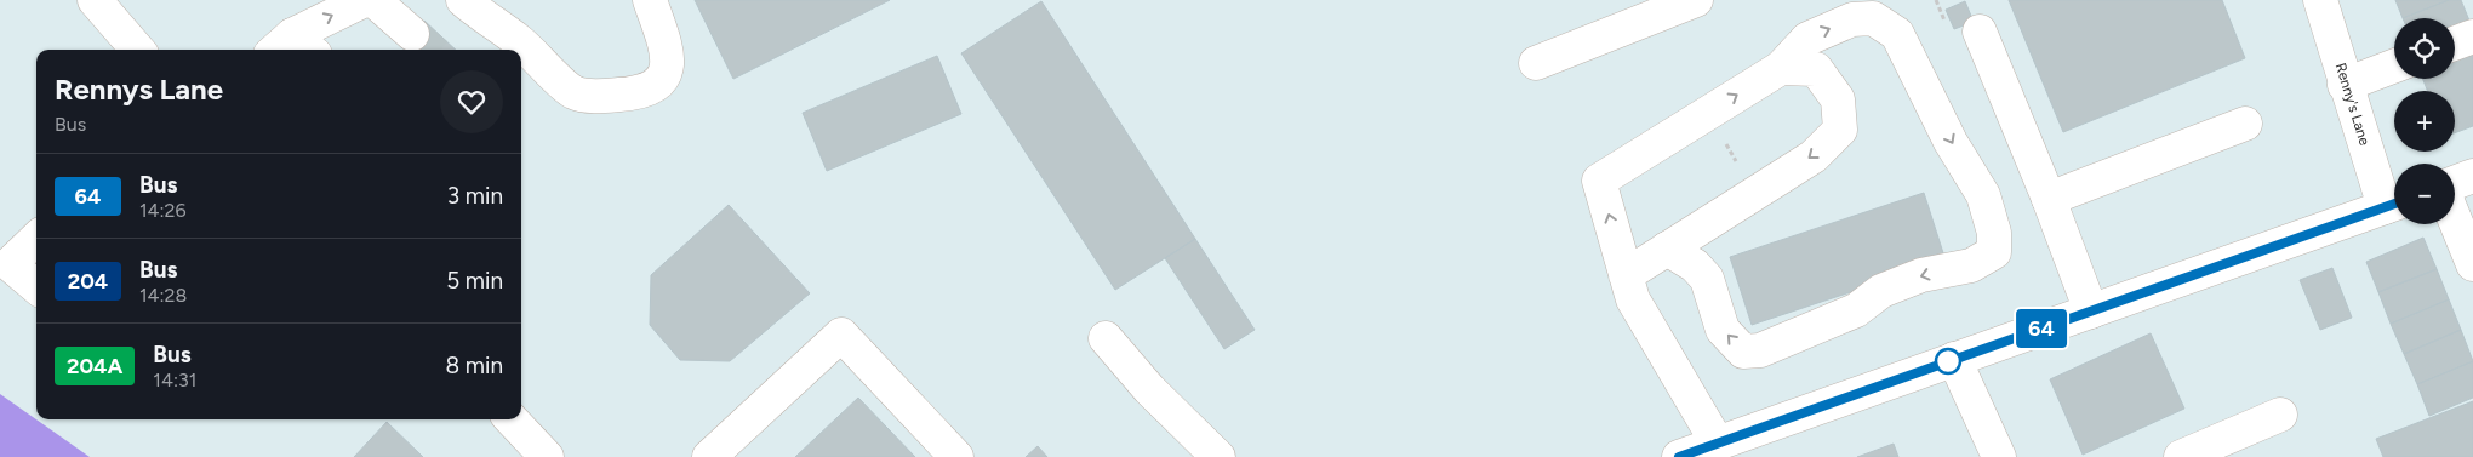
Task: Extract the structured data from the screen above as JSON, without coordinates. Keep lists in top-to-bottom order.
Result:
{
  "streets": {
    "street": ["Renny's Lane"]
  },
  "lines": ["bus line 64"],
  "page": {
    "on_map": "64",
    "map_buttons": ["+", "−"],
    "heading": ["Rennys Lane", "Bus"],
    "list": [
      {
        "mark": "64",
        "name": "Bus",
        "note": "14:26",
        "value": "3 min"
      },
      {
        "mark": "204",
        "name": "Bus",
        "note": "14:28",
        "value": "5 min"
      },
      {
        "mark": "204A",
        "name": "Bus",
        "note": "14:31",
        "value": "8 min"
      }
    ]
  }
}
